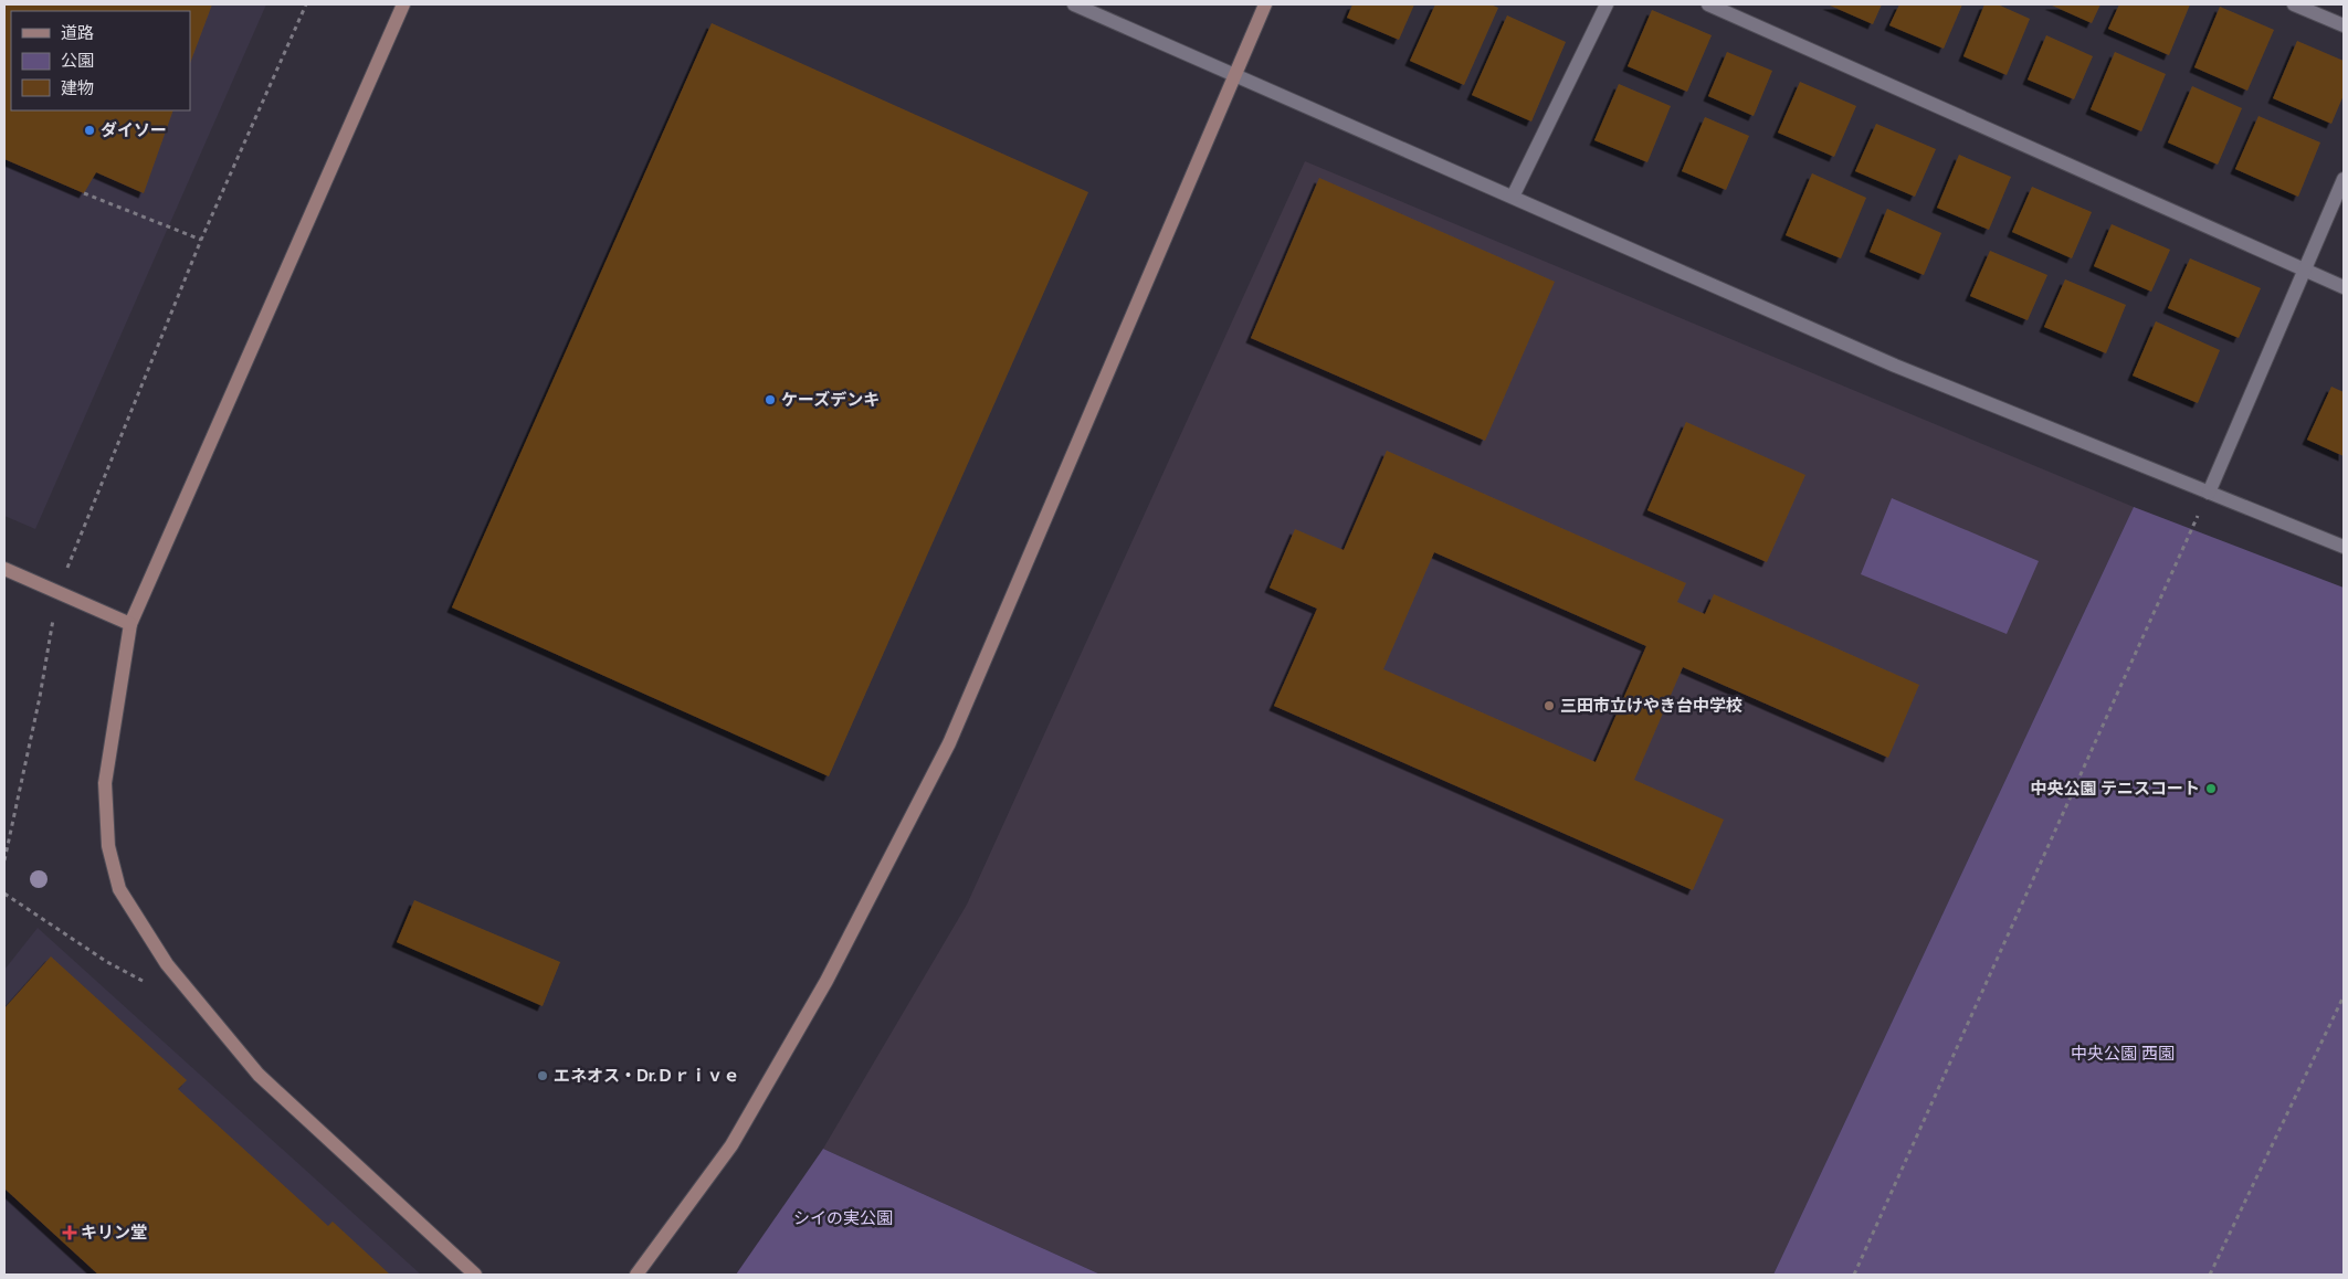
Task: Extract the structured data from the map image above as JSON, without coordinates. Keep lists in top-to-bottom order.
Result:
{
  "parks": ["中央公園 西園", "シイの実公園"],
  "places": {
    "other": [
      "ダイソー",
      "ケーズデンキ",
      "三田市立けやき台中学校",
      "中央公園 テニスコート",
      "エネオス・Dr.Ｄｒｉｖｅ"
    ],
    "health": ["キリン堂"]
  },
  "legend": ["道路", "公園", "建物"]
}
